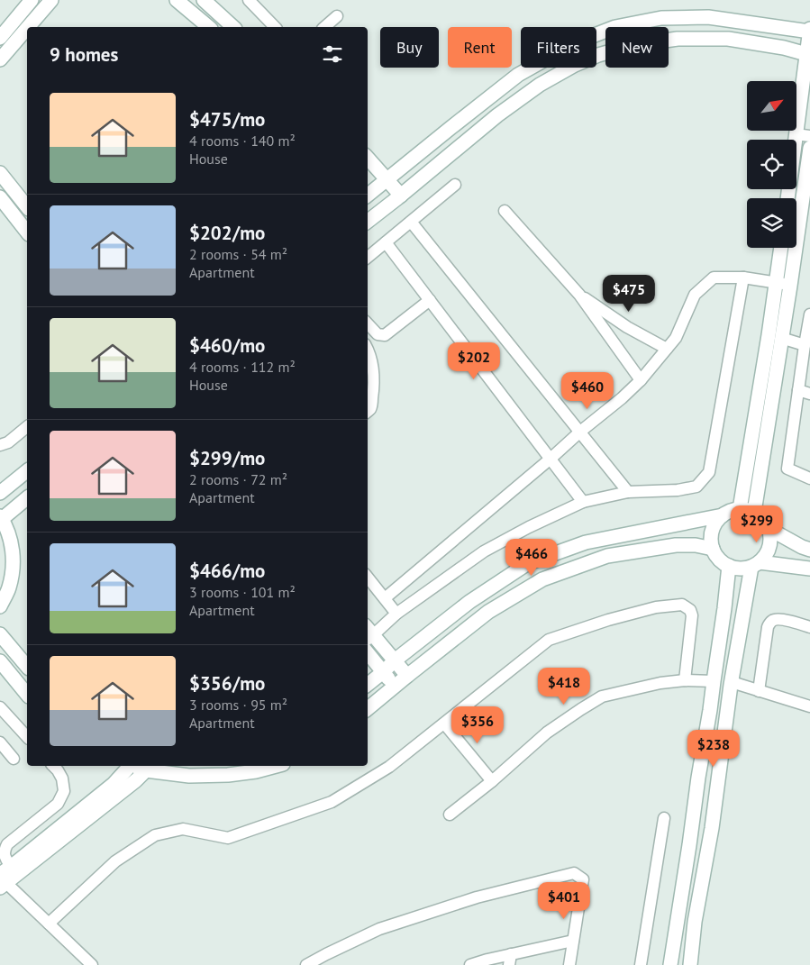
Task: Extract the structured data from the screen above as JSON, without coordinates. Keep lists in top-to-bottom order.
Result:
{
  "north": "top right",
  "page": {
    "chip": [
      "Buy",
      "Rent",
      "Filters",
      "New"
    ],
    "heading": "9 homes",
    "list": [
      {
        "name": "$475/mo",
        "note": "4 rooms · 140 m² · House"
      },
      {
        "name": "$202/mo",
        "note": "2 rooms · 54 m² · Apartment"
      },
      {
        "name": "$460/mo",
        "note": "4 rooms · 112 m² · House"
      },
      {
        "name": "$299/mo",
        "note": "2 rooms · 72 m² · Apartment"
      },
      {
        "name": "$466/mo",
        "note": "3 rooms · 101 m² · Apartment"
      },
      {
        "name": "$356/mo",
        "note": "3 rooms · 95 m² · Apartment"
      }
    ],
    "price": [
      "$475",
      "$202",
      "$460",
      "$299",
      "$466",
      "$418",
      "$356",
      "$238",
      "$401"
    ]
  }
}
